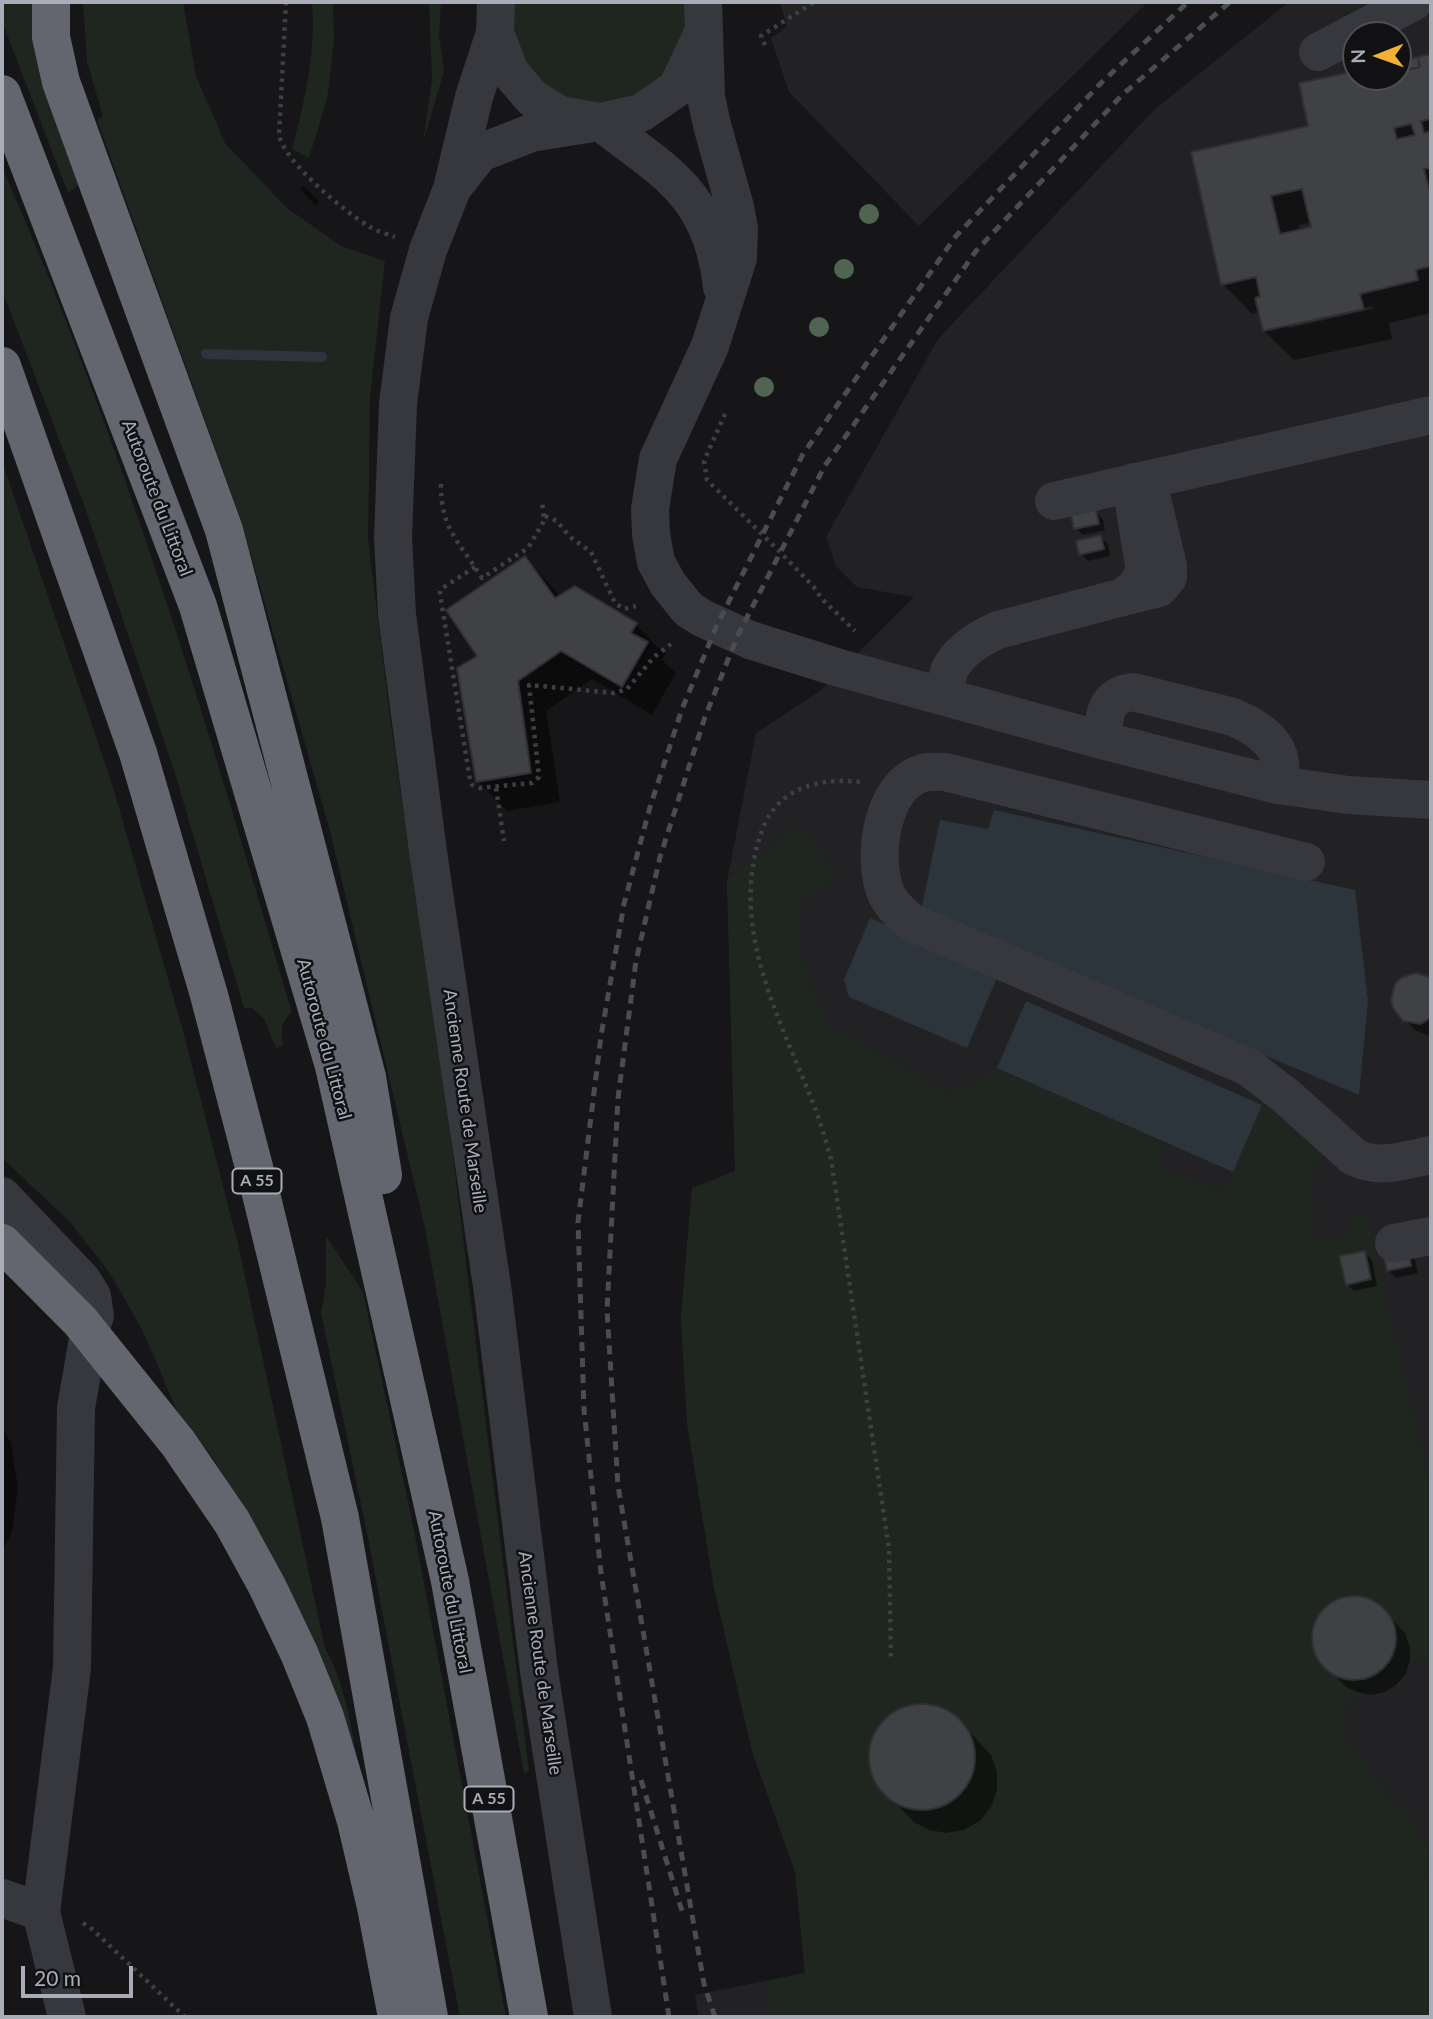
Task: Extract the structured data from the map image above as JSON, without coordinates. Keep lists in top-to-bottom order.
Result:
{
  "streets": {
    "highway": ["Autoroute du Littoral", "A 55"],
    "street": ["Ancienne Route de Marseille"]
  },
  "scale_bar": "20 m",
  "north": "left"
}
